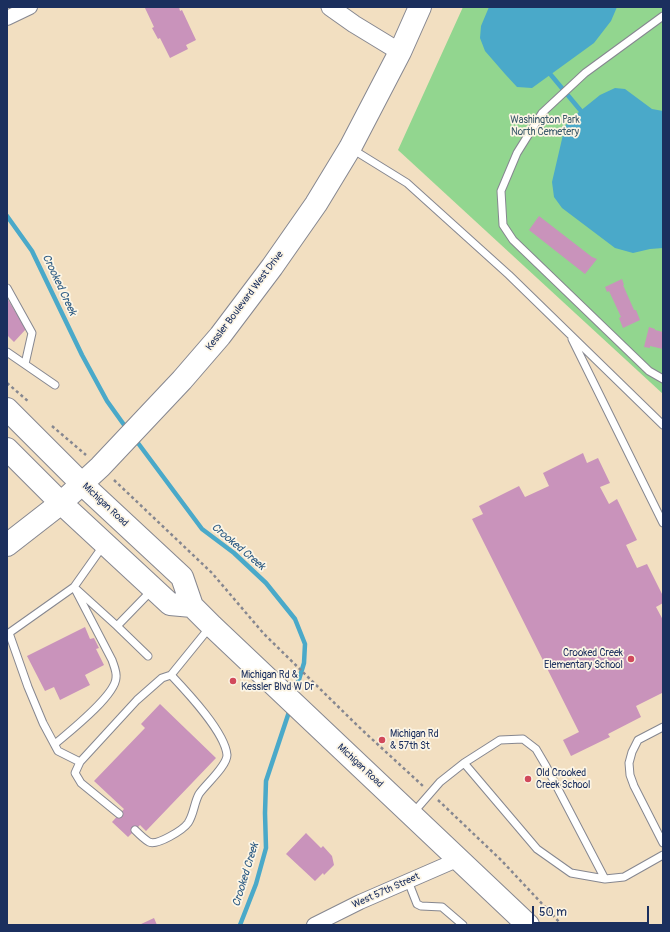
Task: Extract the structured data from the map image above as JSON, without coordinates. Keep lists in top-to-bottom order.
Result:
{
  "streets": {
    "main road": ["Kessler Boulevard West Drive", "Michigan Road"],
    "street": ["West 57th Street"]
  },
  "crossings": [
    ["Kessler Boulevard West Drive", "Michigan Road"],
    ["Michigan Road", "West 57th Street"]
  ],
  "water": ["Crooked Creek"],
  "parks": ["Washington Park North Cemetery"],
  "places": [
    "Crooked Creek Elementary School",
    "Michigan Rd & Kessler Blvd W Dr",
    "Michigan Rd & 57th St",
    "Old Crooked Creek School"
  ],
  "scale_bar": "50 m"
}
